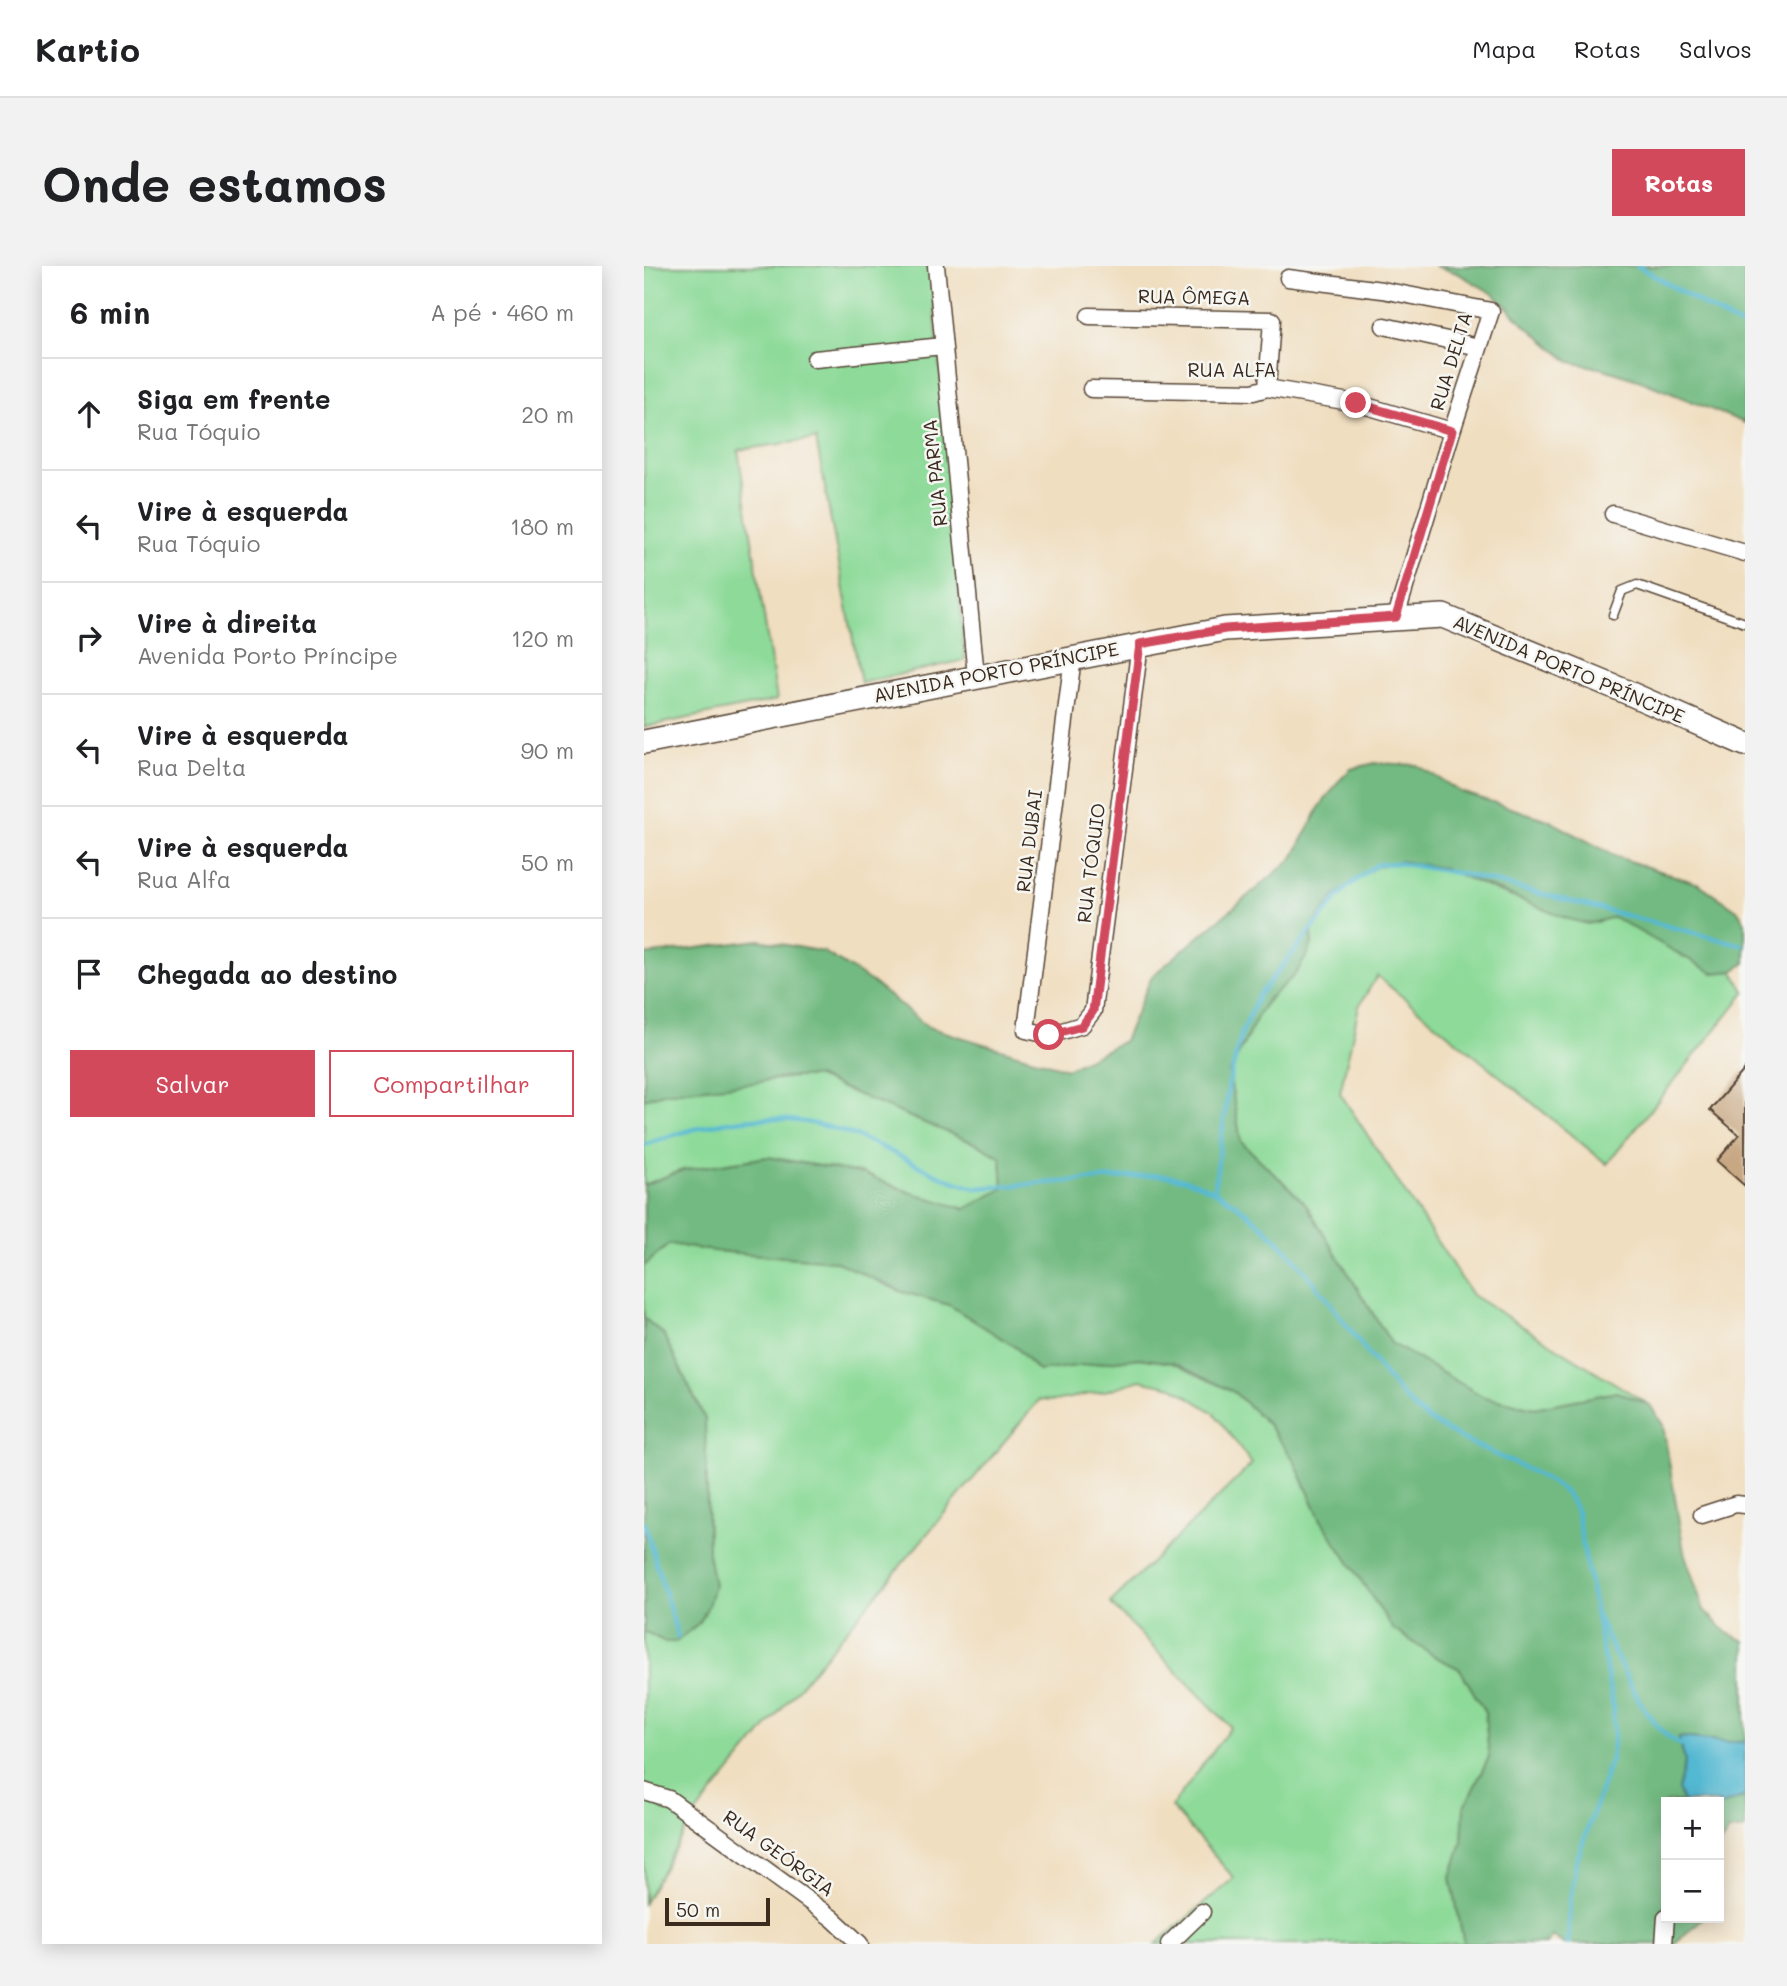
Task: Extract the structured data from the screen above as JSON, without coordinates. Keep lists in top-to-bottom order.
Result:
{
  "streets": {
    "street": [
      "RUA ÔMEGA",
      "RUA DELTA",
      "RUA ALFA",
      "RUA PARMA",
      "AVENIDA PORTO PRÍNCIPE",
      "RUA DUBAI",
      "RUA TÓQUIO",
      "RUA GEÓRGIA"
    ]
  },
  "crossings": [
    ["RUA ÔMEGA", "RUA ALFA"],
    ["RUA DELTA", "RUA ALFA"],
    ["RUA DELTA", "AVENIDA PORTO PRÍNCIPE"],
    ["RUA PARMA", "AVENIDA PORTO PRÍNCIPE"],
    ["AVENIDA PORTO PRÍNCIPE", "RUA DUBAI"],
    ["AVENIDA PORTO PRÍNCIPE", "RUA TÓQUIO"],
    ["RUA DUBAI", "RUA TÓQUIO"]
  ],
  "scale_bar": "50 m",
  "page": {
    "header": "Kartio",
    "nav": ["Mapa", "Rotas", "Salvos"],
    "buttons": [
      "Rotas",
      ["Salvar", "Compartilhar"]
    ],
    "title": "Onde estamos",
    "heading": ["6 min", "A pé · 460 m"],
    "list": [
      ["Siga em frente", "Rua Tóquio", "20 m"],
      ["Vire à esquerda", "Rua Tóquio", "180 m"],
      ["Vire à direita", "Avenida Porto Príncipe", "120 m"],
      ["Vire à esquerda", "Rua Delta", "90 m"],
      ["Vire à esquerda", "Rua Alfa", "50 m"],
      "Chegada ao destino"
    ],
    "map_buttons": ["+", "−"],
    "scale": "50 m"
  }
}
